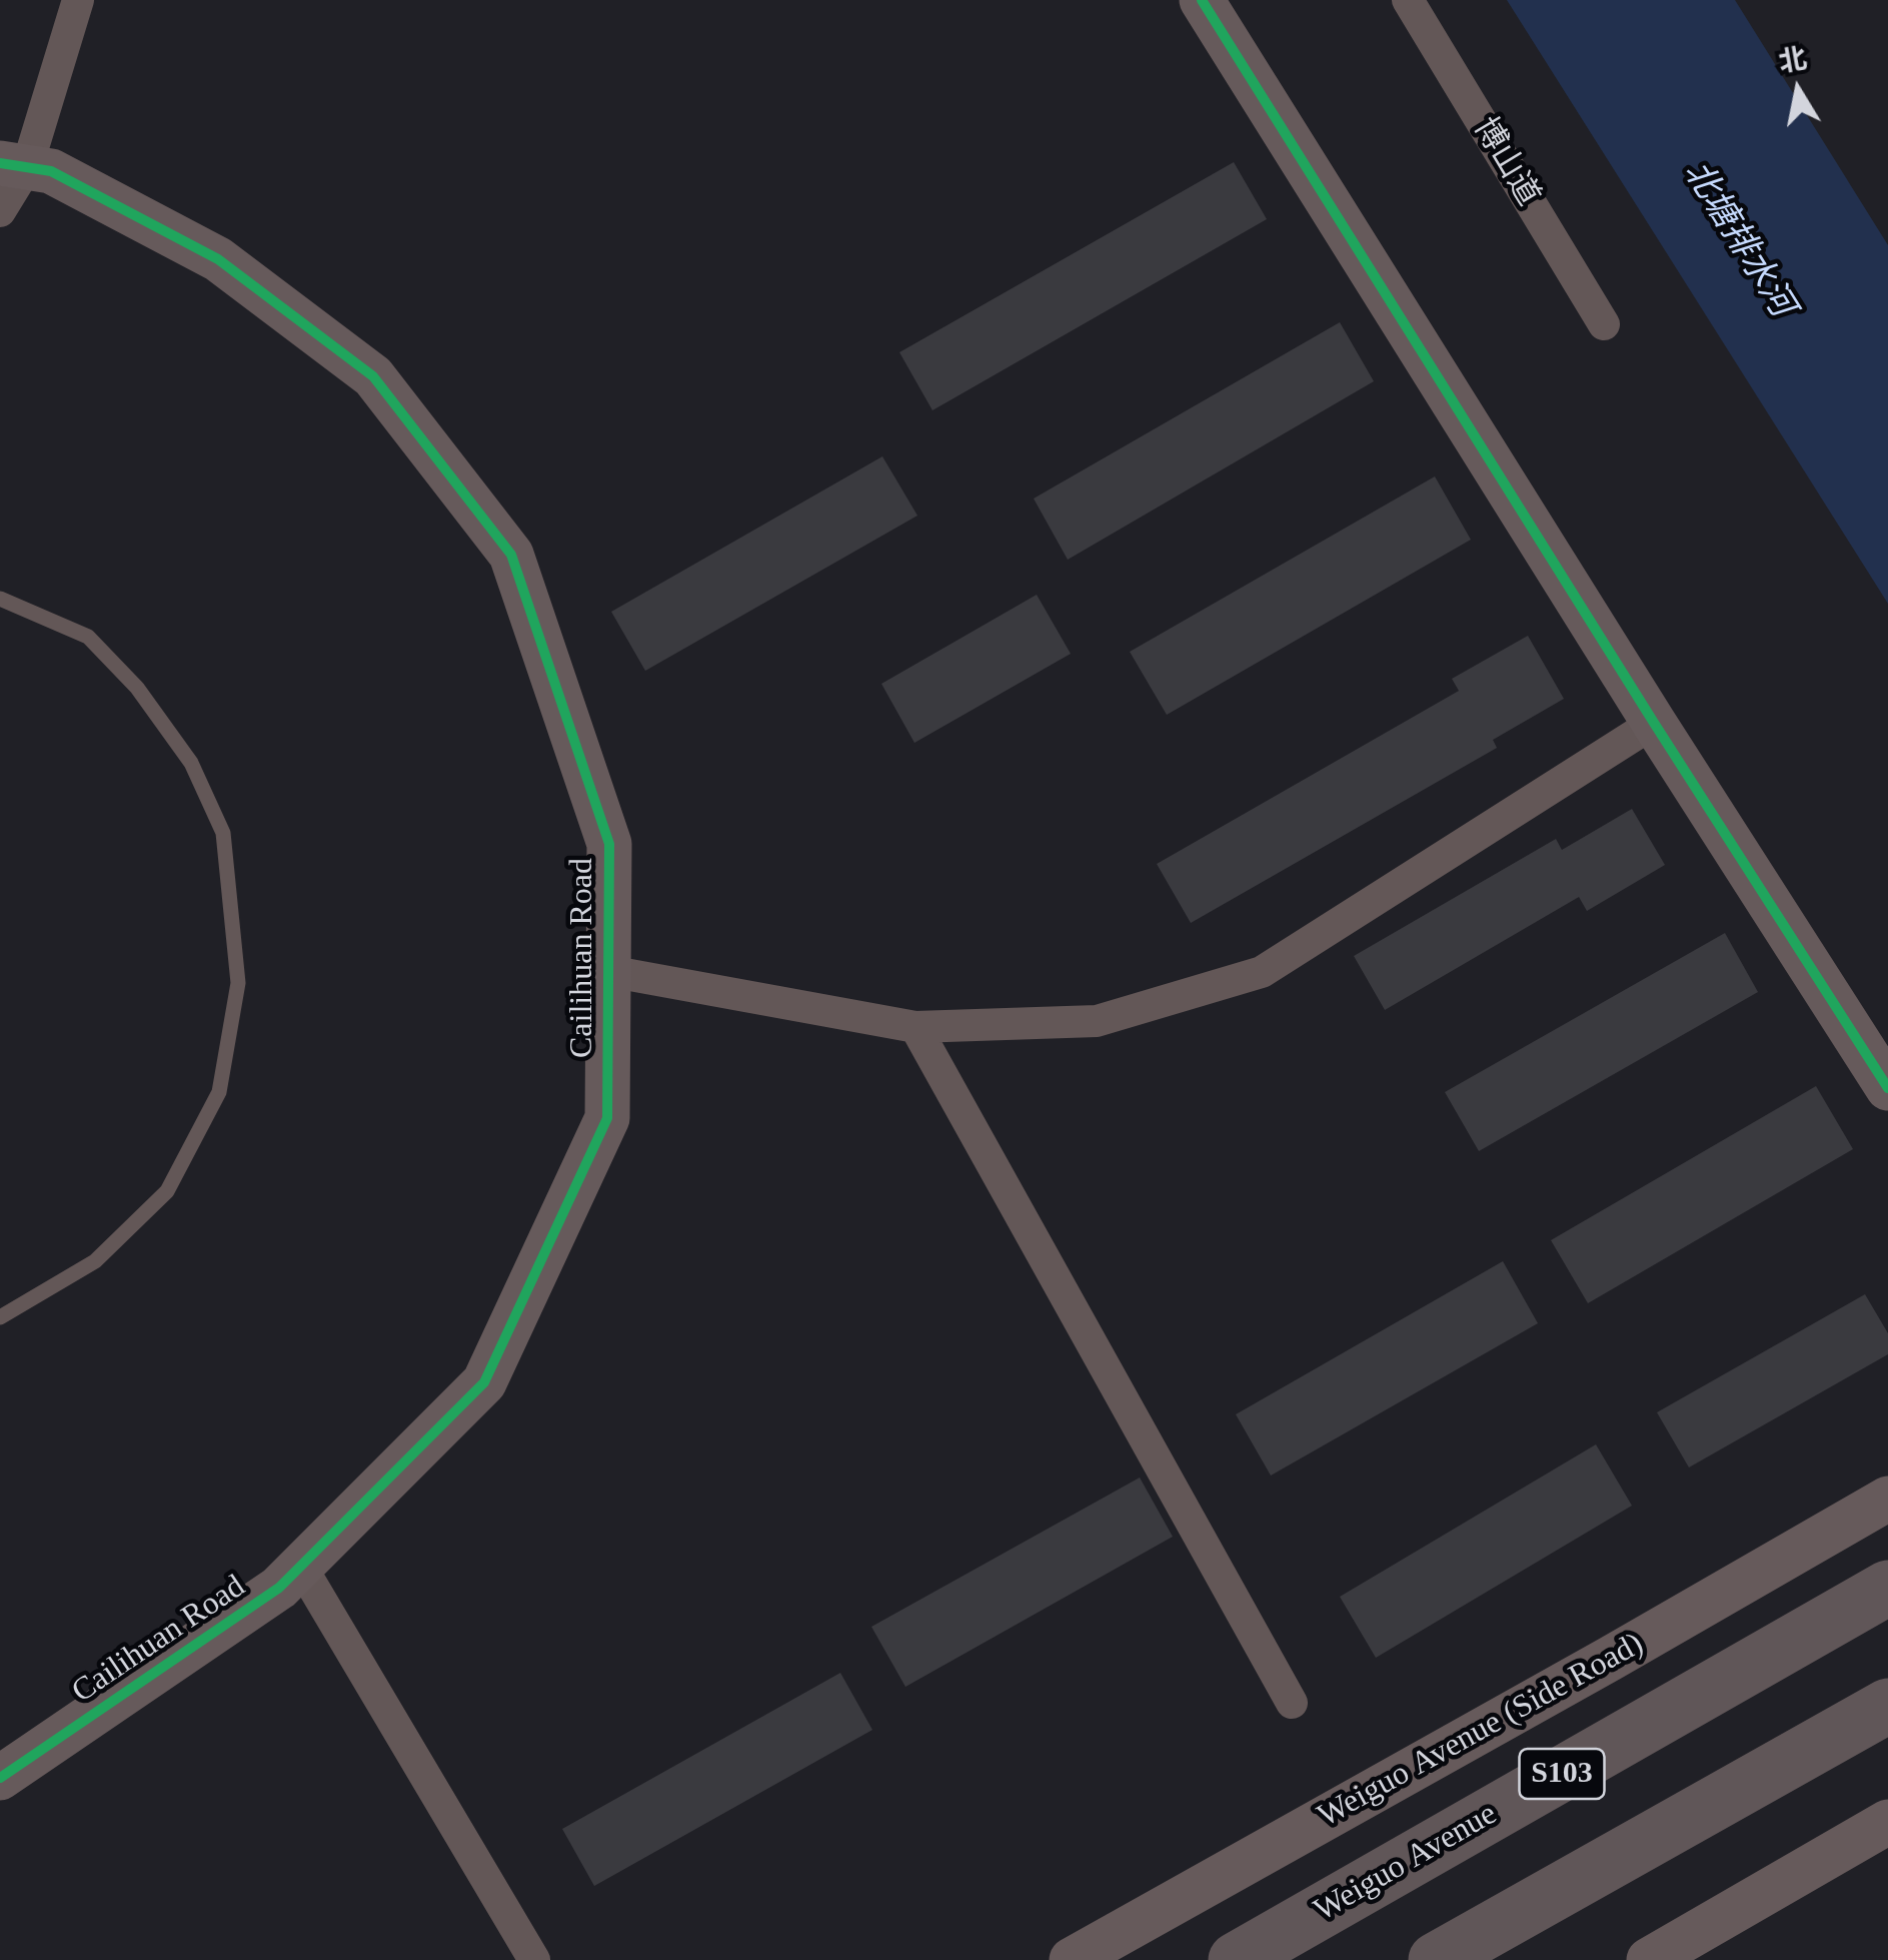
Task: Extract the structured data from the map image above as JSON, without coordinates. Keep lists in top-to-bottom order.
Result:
{
  "streets": {
    "highway": ["S103", "Weiguo Avenue"],
    "street": ["博山道", "Cailihuan Road", "Weiguo Avenue (Side Road)"]
  },
  "water": ["北塘排水河"],
  "north": "top"
}
